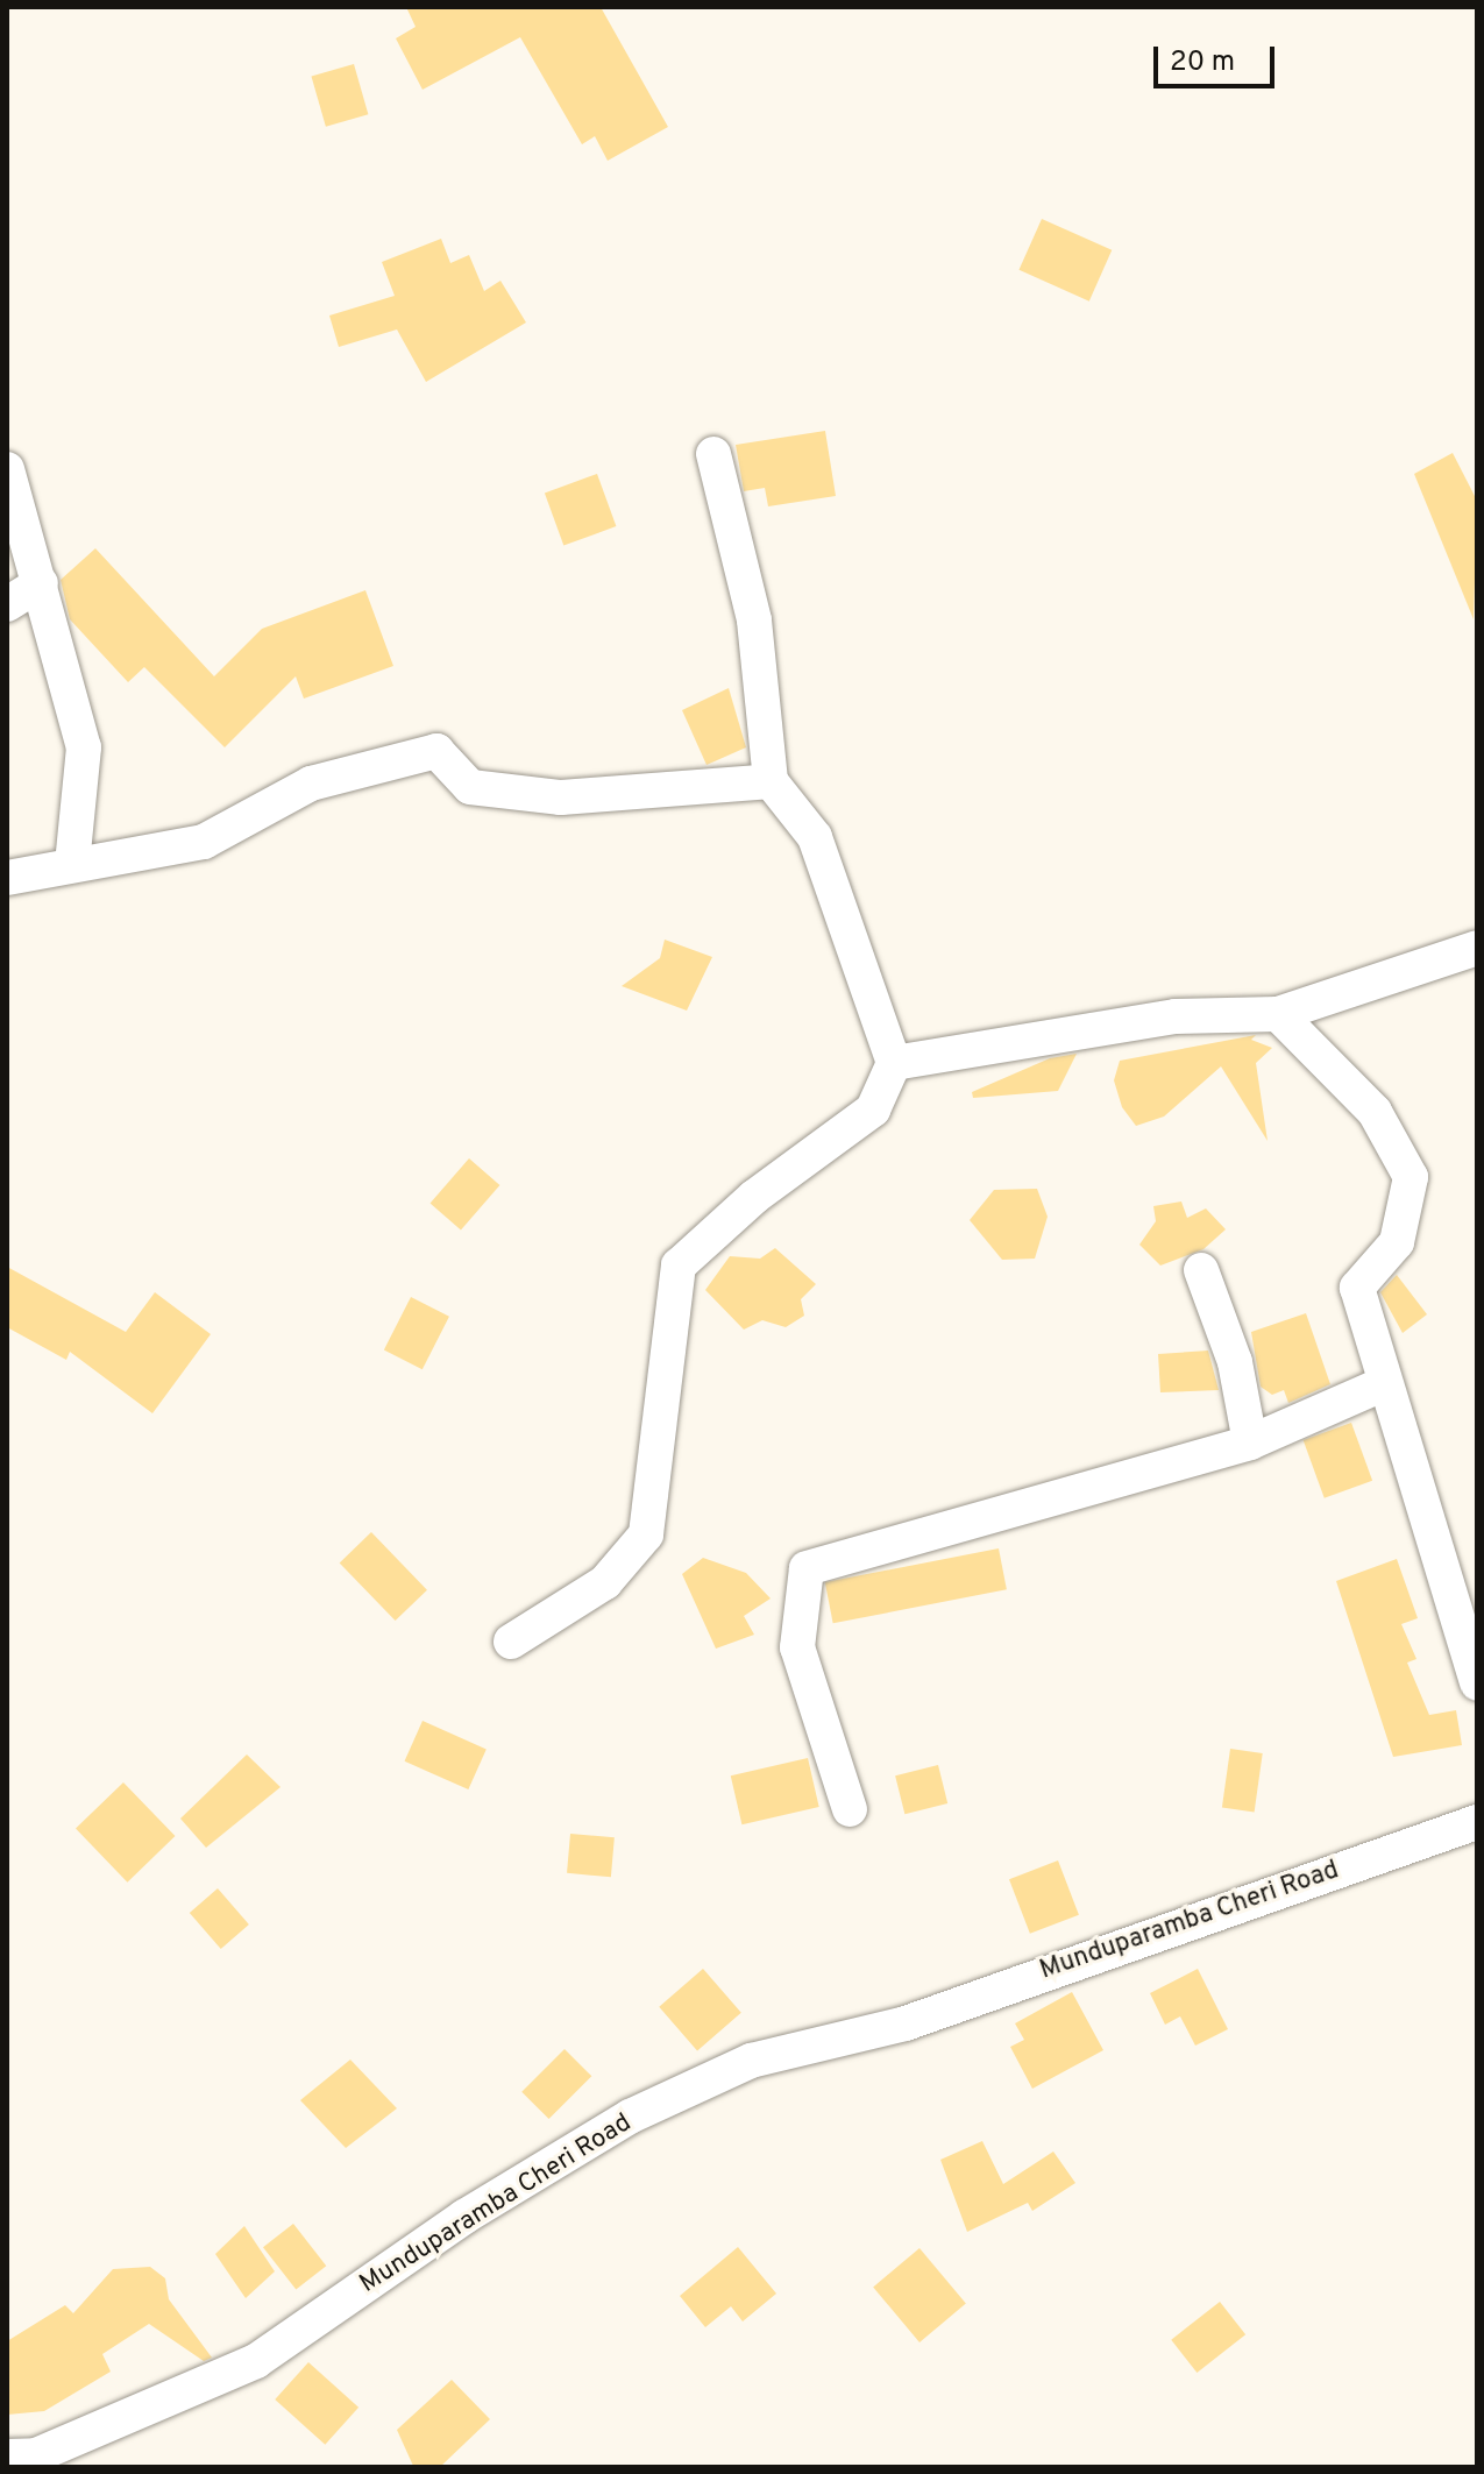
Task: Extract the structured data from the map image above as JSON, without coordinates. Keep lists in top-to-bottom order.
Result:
{
  "streets": {
    "street": ["Munduparamba Cheri Road"]
  },
  "scale_bar": "20 m"
}
